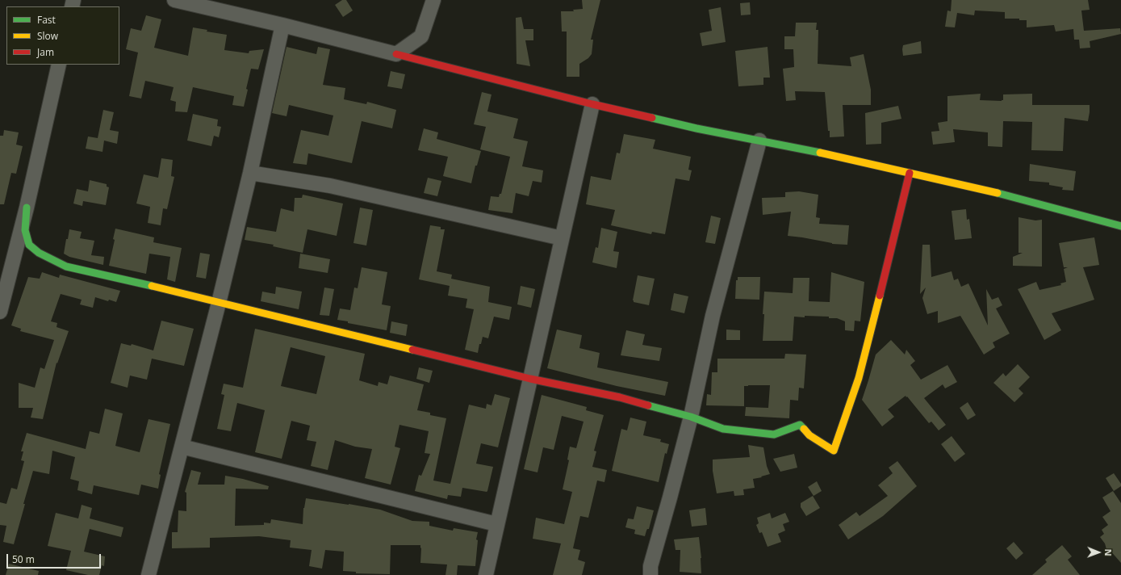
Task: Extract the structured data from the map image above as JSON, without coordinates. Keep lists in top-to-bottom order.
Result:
{
  "legend": ["Fast", "Slow", "Jam"],
  "scale_bar": "50 m",
  "north": "right"
}
